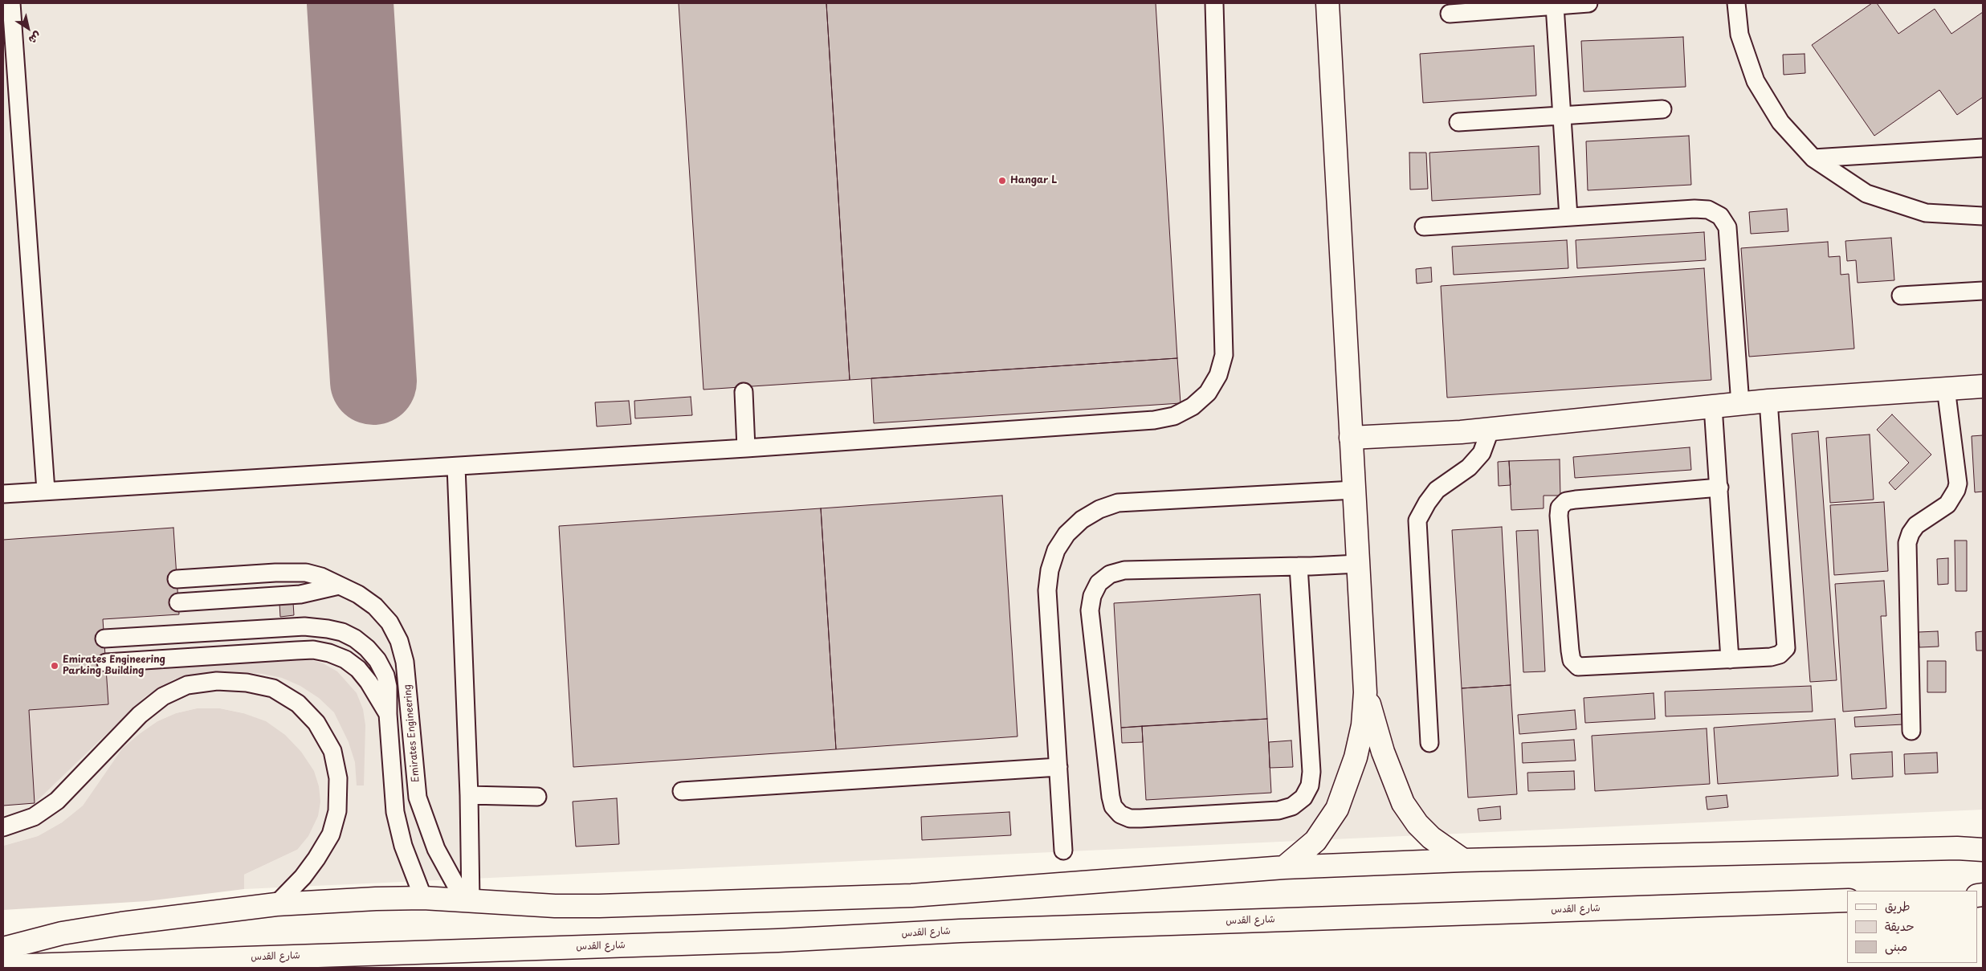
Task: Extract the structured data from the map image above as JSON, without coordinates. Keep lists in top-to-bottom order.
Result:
{
  "streets": {
    "street": ["شارع القدس"],
    "lane": ["Emirates Engineering"]
  },
  "places": ["Hangar L", "Emirates Engineering Parking Building"],
  "legend": ["طريق", "حديقة", "مبنى"],
  "north": "bottom right"
}
